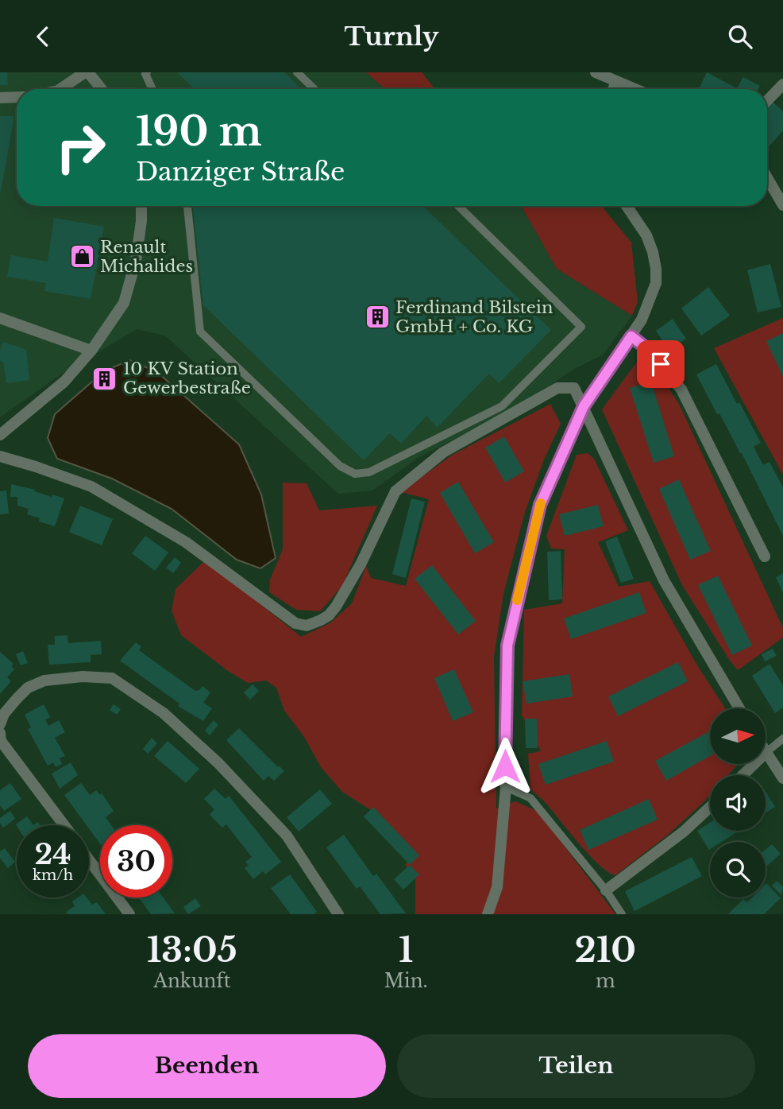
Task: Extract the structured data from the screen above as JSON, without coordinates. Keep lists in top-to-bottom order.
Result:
{
  "places": {
    "shop": ["Renault Michalides"],
    "building": ["Ferdinand Bilstein GmbH + Co. KG", "10 KV Station Gewerbestraße"]
  },
  "north": "right",
  "page": {
    "header": "Turnly",
    "turn": ["190 m", "Danziger Straße"],
    "speed": "24 km/h",
    "limit": "30",
    "eta": [
      "13:05",
      "Ankunft",
      "1",
      "Min.",
      "210",
      "m"
    ],
    "buttons": ["Beenden", "Teilen"]
  }
}
